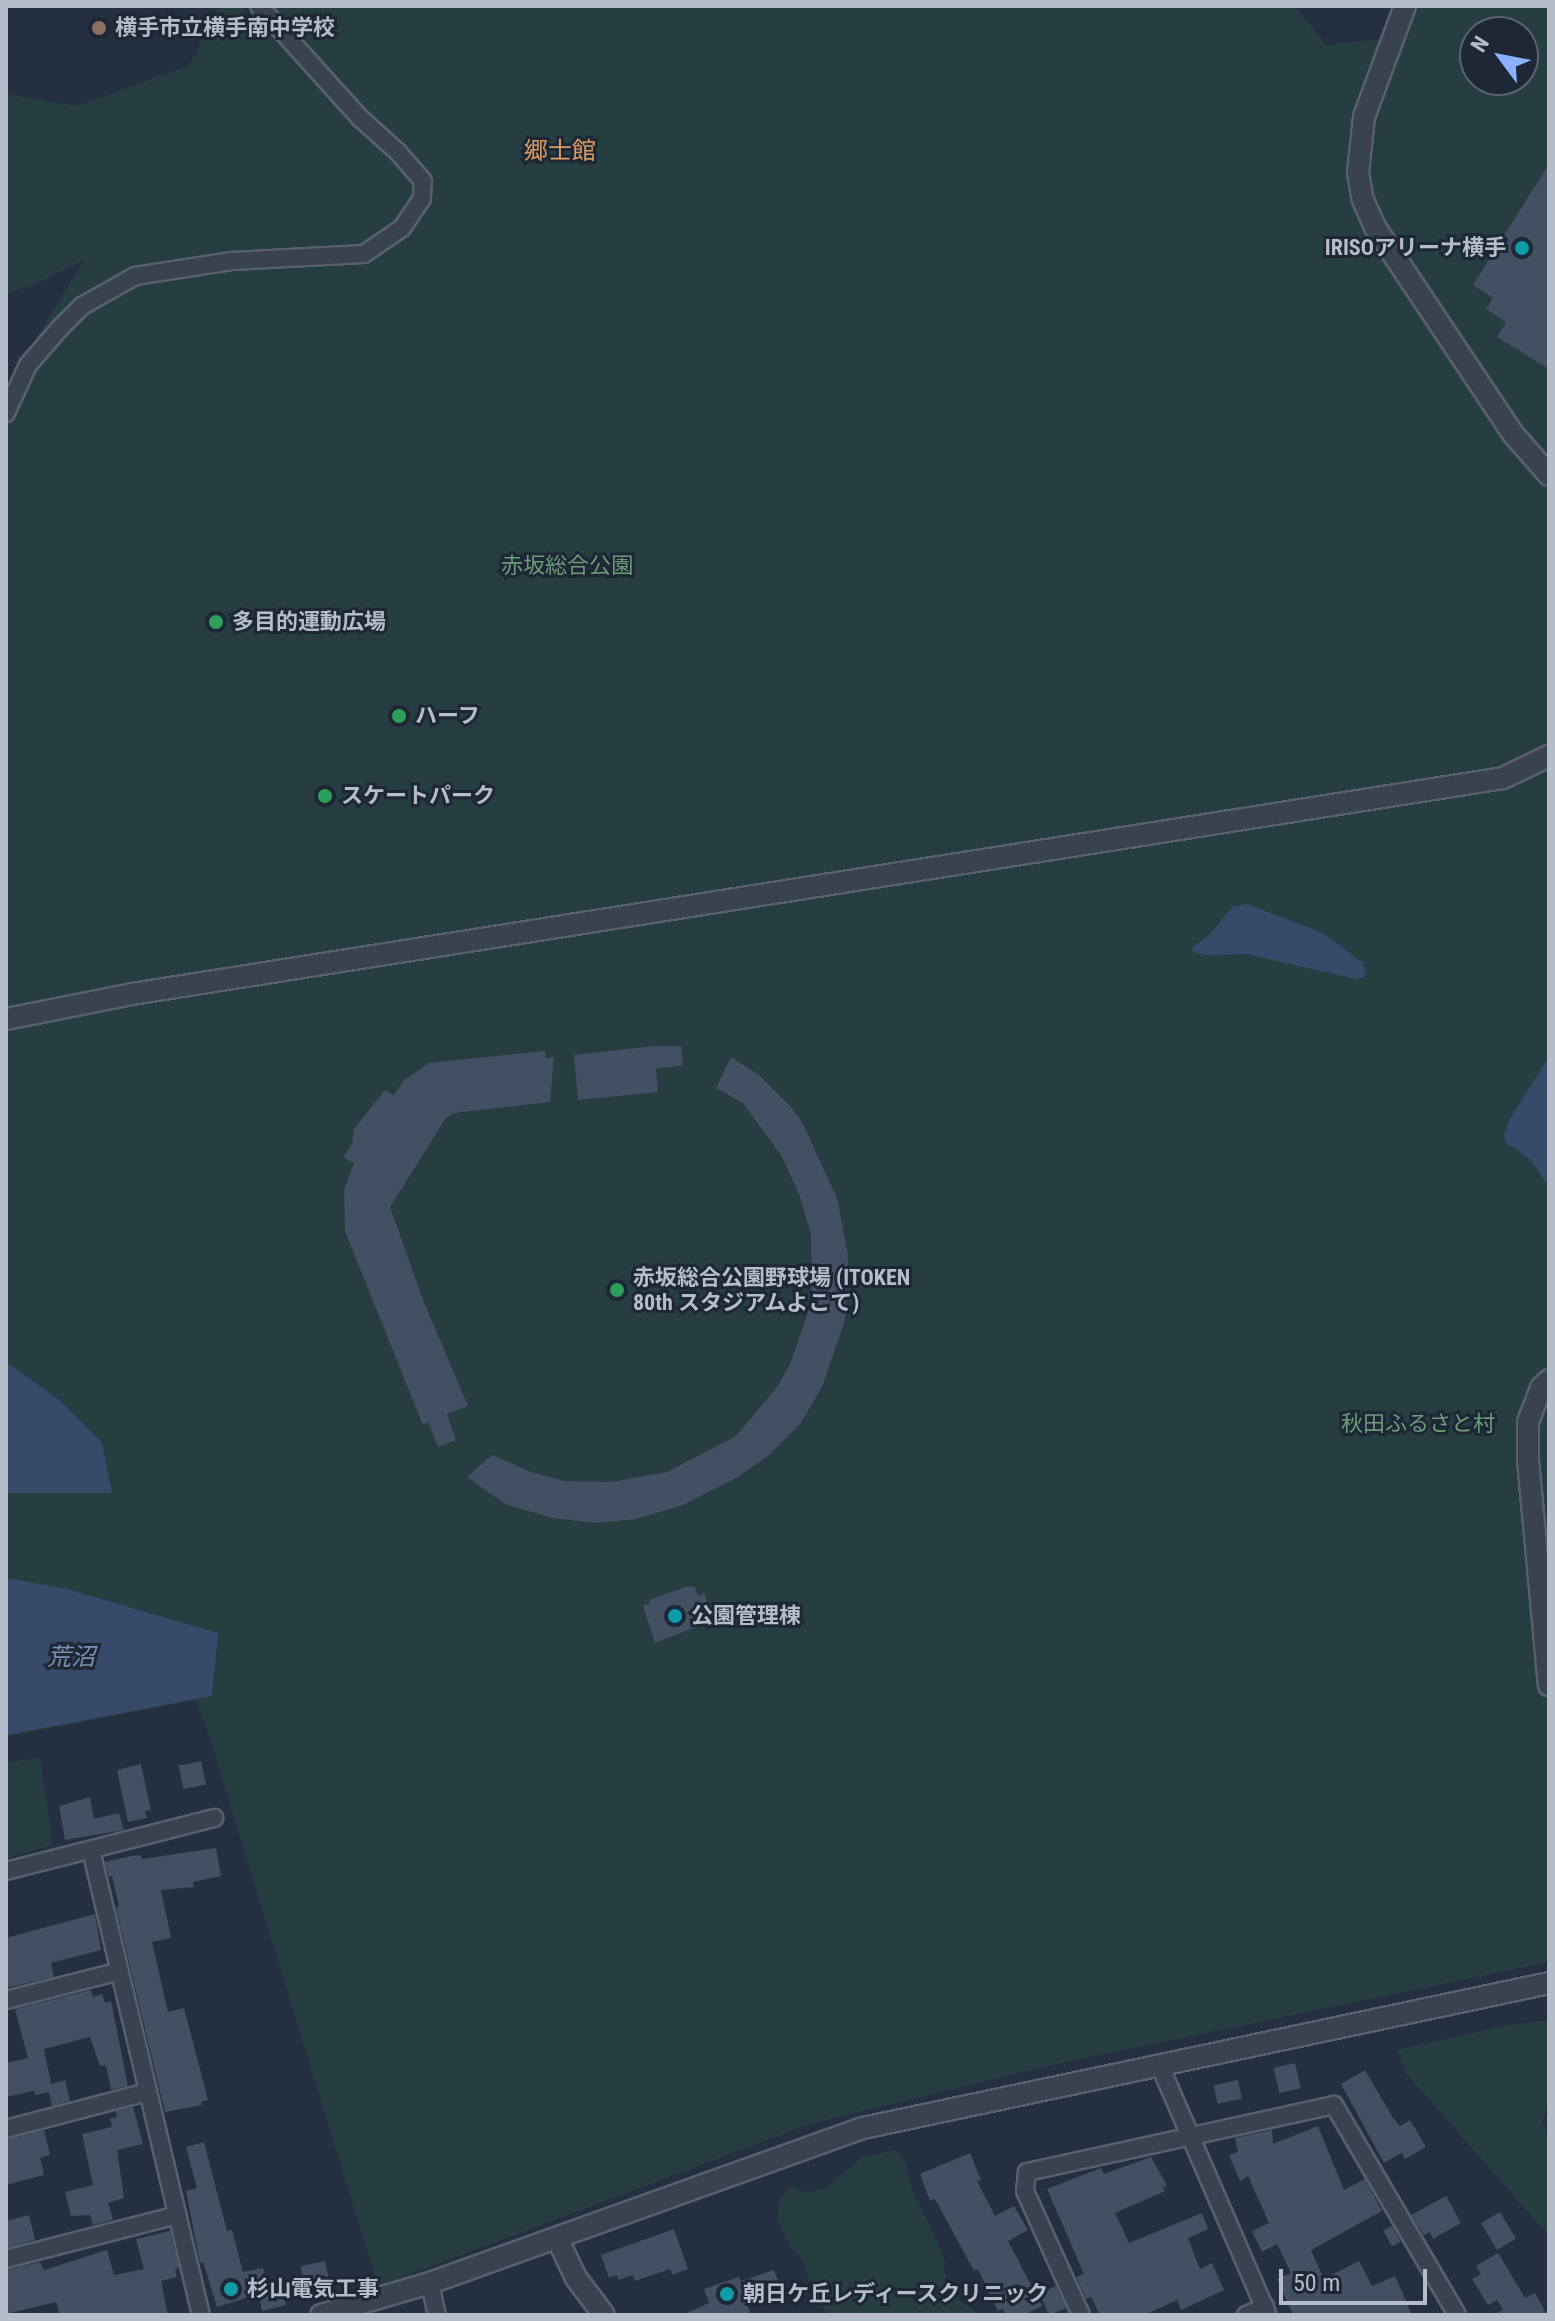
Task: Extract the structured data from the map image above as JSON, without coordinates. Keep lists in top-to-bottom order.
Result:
{
  "districts": ["郷士館"],
  "water": ["荒沼"],
  "parks": ["赤坂総合公園", "秋田ふるさと村"],
  "places": [
    "横手市立横手南中学校",
    "IRISOアリーナ横手",
    "多目的運動広場",
    "ハーフ",
    "スケートパーク",
    "赤坂総合公園野球場 (ITOKEN 80th スタジアムよこて)",
    "公園管理棟",
    "杉山電気工事",
    "朝日ケ丘レディースクリニック"
  ],
  "scale_bar": "50 m",
  "north": "top left"
}
